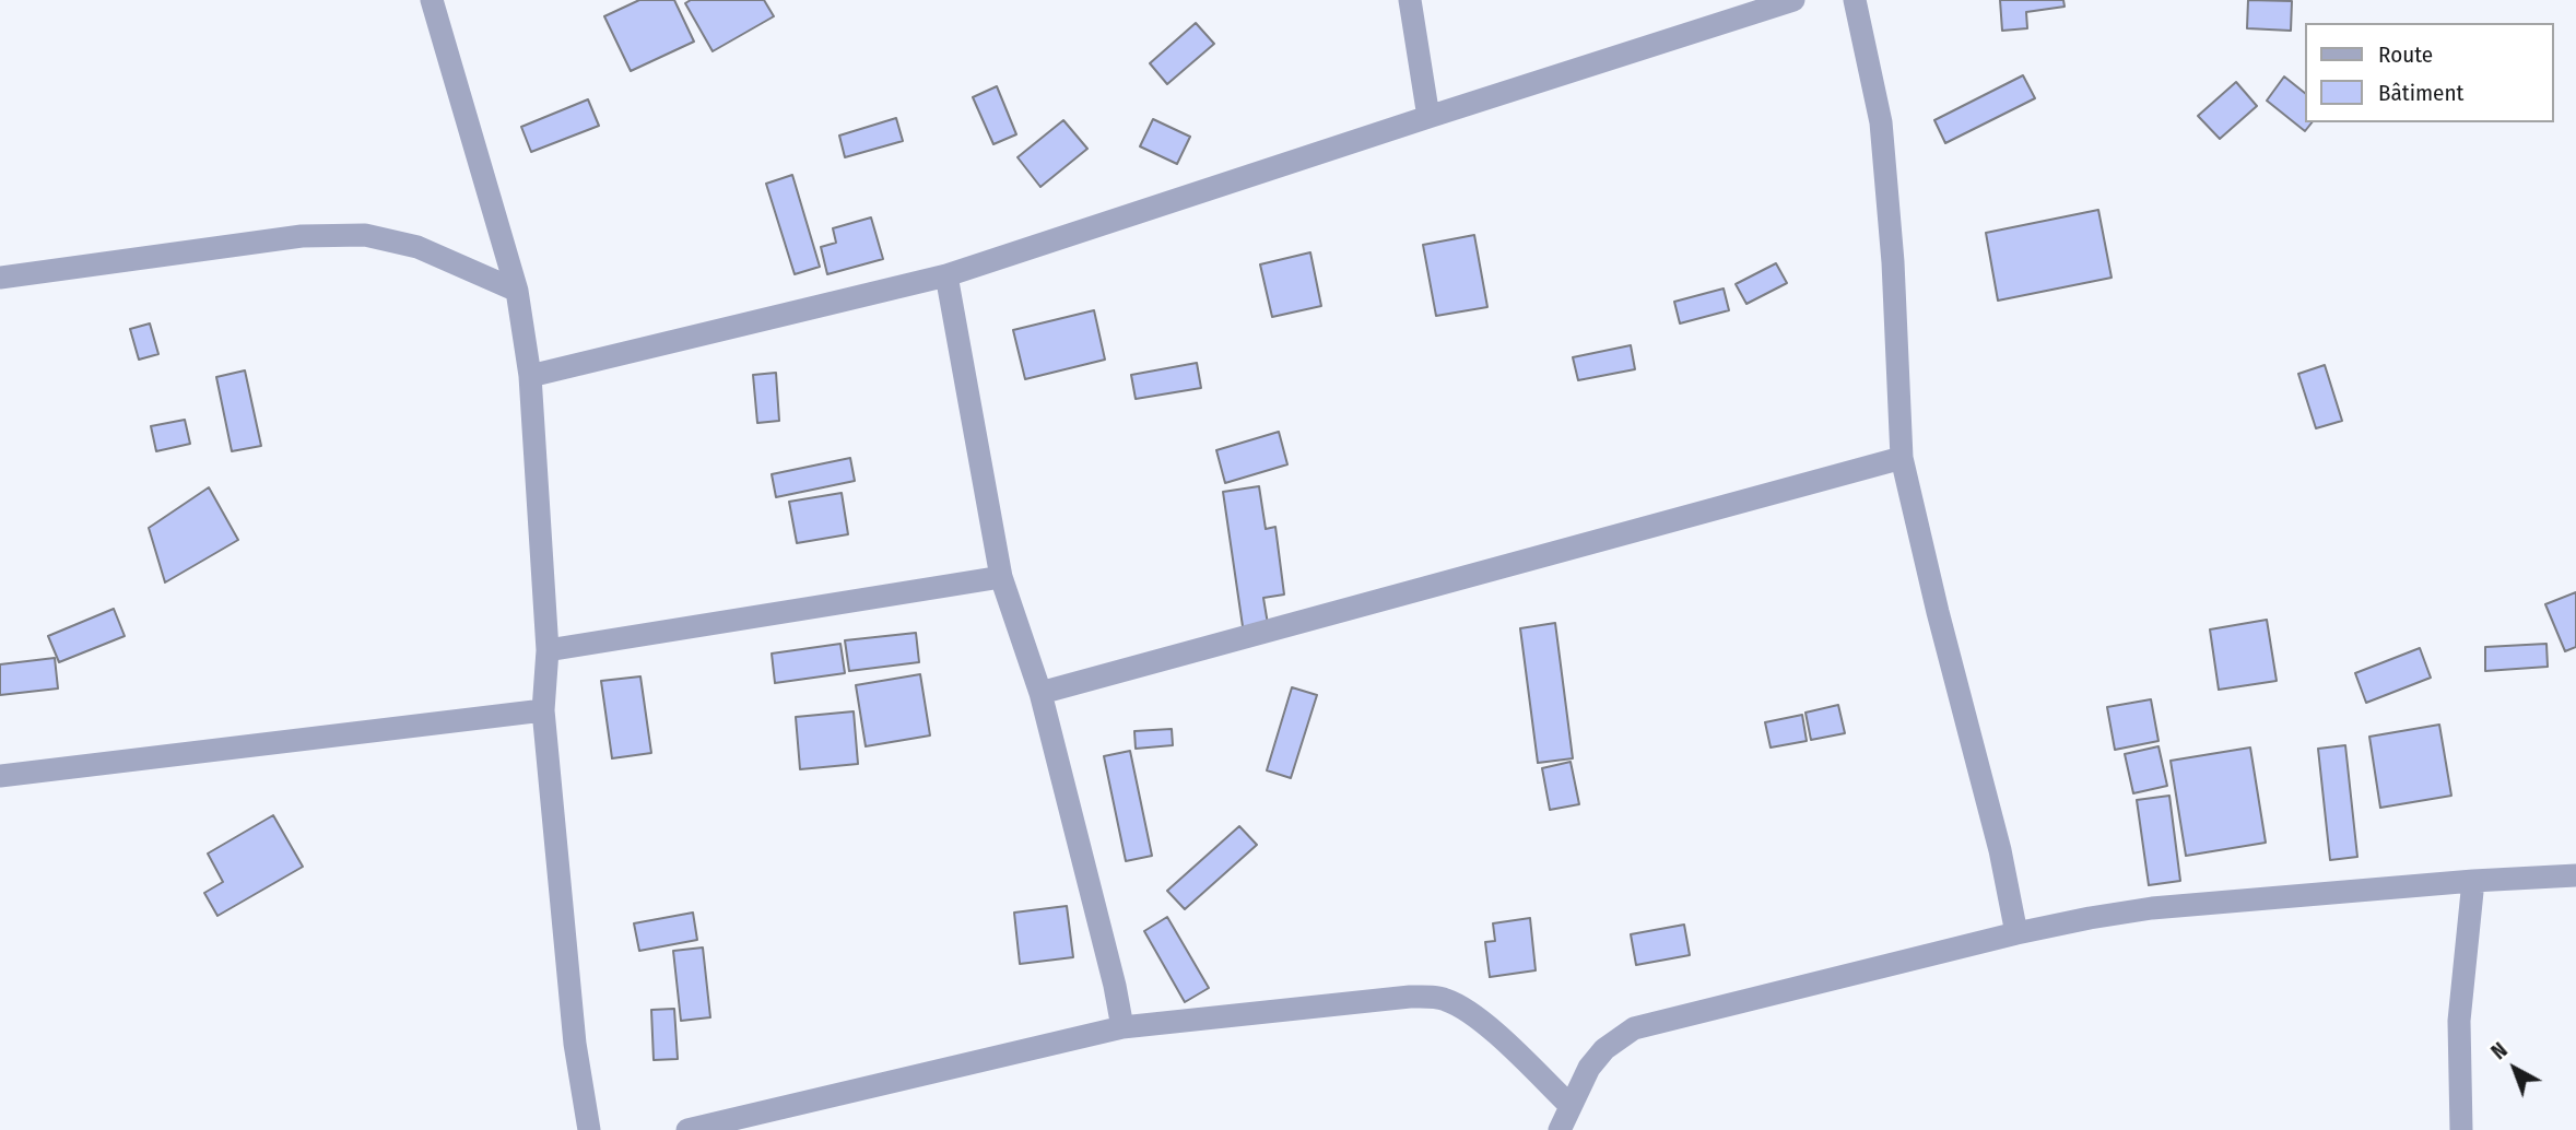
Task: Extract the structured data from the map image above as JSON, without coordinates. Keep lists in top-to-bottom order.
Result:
{
  "legend": ["Route", "Bâtiment"],
  "north": "top left"
}
